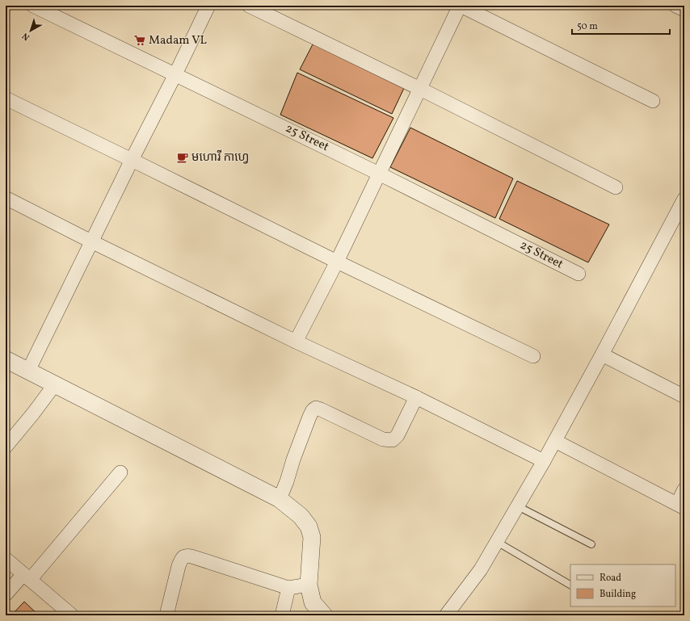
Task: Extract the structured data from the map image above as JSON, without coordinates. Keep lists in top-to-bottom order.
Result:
{
  "streets": {
    "street": ["25 Street"]
  },
  "places": {
    "supermarket": ["Madam VL"],
    "cafe": ["មហោរី កាហ្វេ"]
  },
  "legend": ["Road", "Building"],
  "scale_bar": "50 m",
  "north": "bottom left"
}
